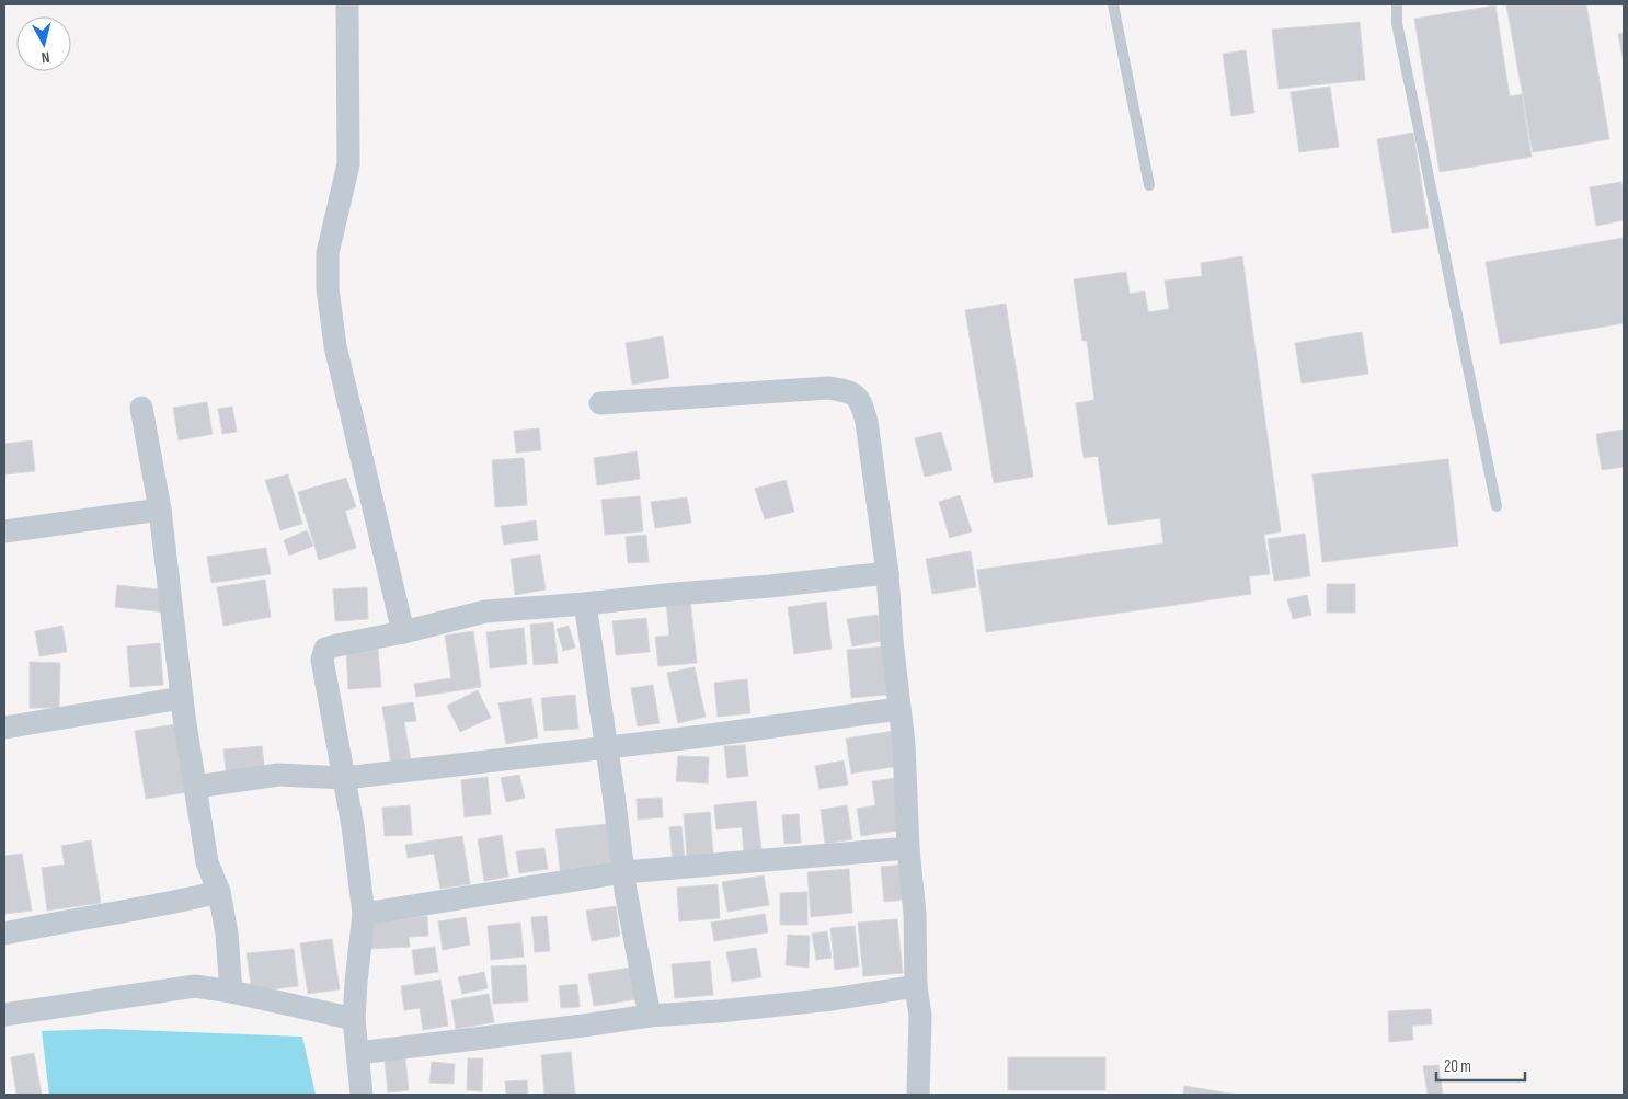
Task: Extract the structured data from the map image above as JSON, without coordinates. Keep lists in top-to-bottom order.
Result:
{
  "scale_bar": "20 m",
  "north": "bottom"
}
